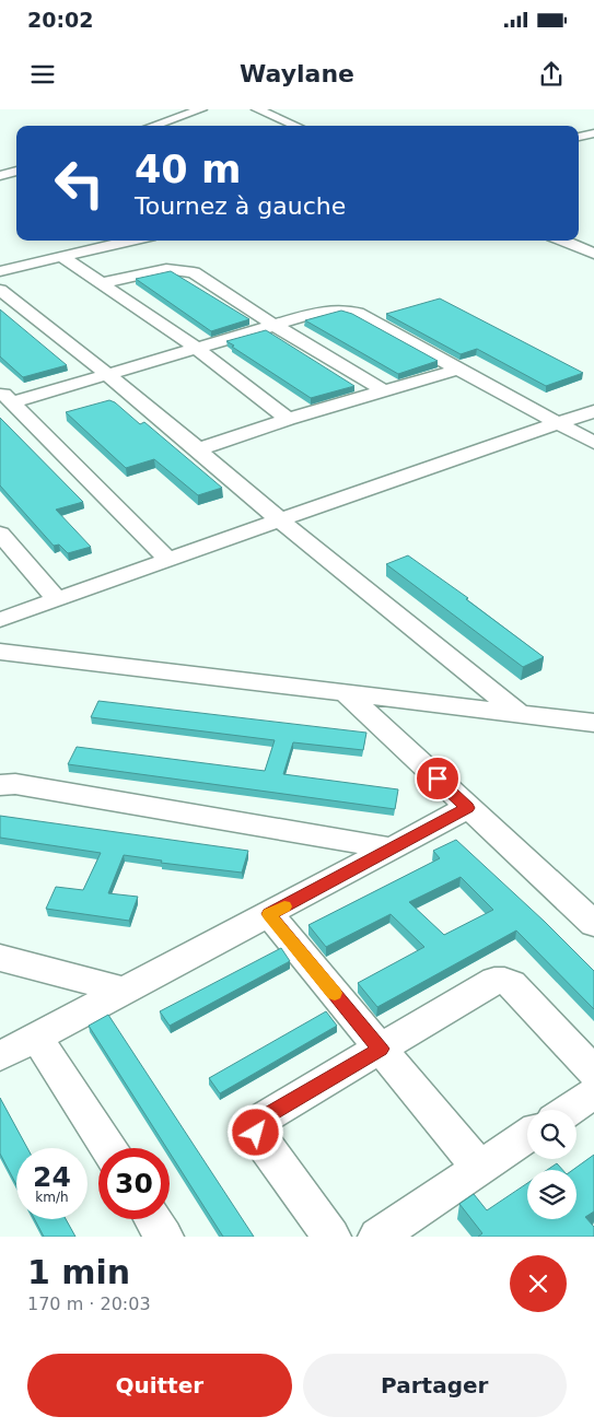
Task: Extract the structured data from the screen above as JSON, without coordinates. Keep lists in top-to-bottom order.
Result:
{
  "page": {
    "status": "20:02",
    "header": "Waylane",
    "turn": ["40 m", "Tournez à gauche"],
    "speed": "24 km/h",
    "limit": "30",
    "heading": ["1 min", "170 m · 20:03"],
    "buttons": ["Quitter", "Partager"]
  }
}
